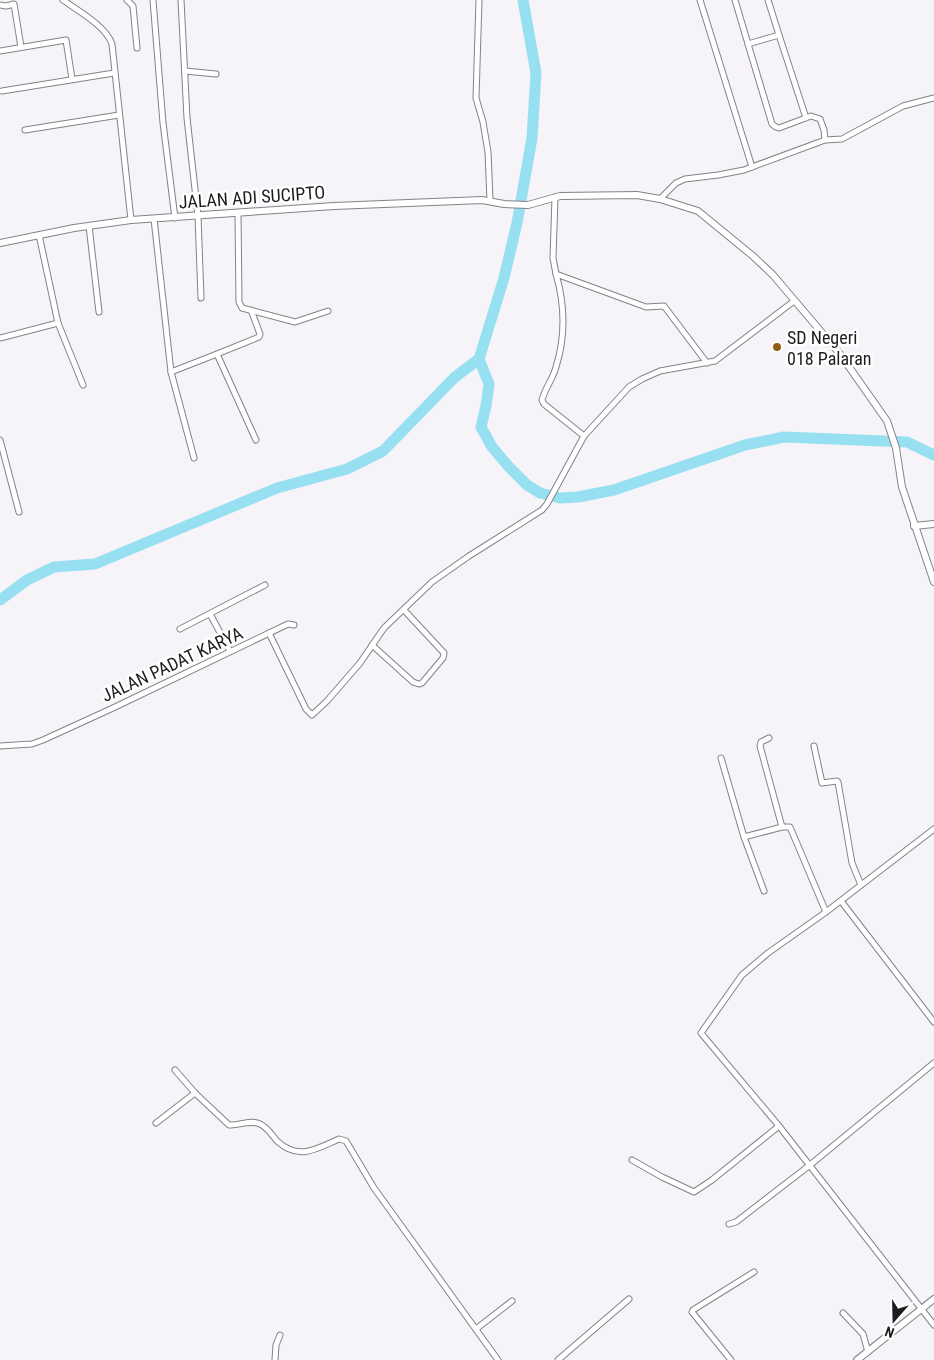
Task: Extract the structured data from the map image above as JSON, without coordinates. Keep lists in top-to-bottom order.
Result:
{
  "streets": {
    "street": ["JALAN ADI SUCIPTO", "JALAN PADAT KARYA"]
  },
  "places": ["SD Negeri 018 Palaran"],
  "north": "bottom"
}
